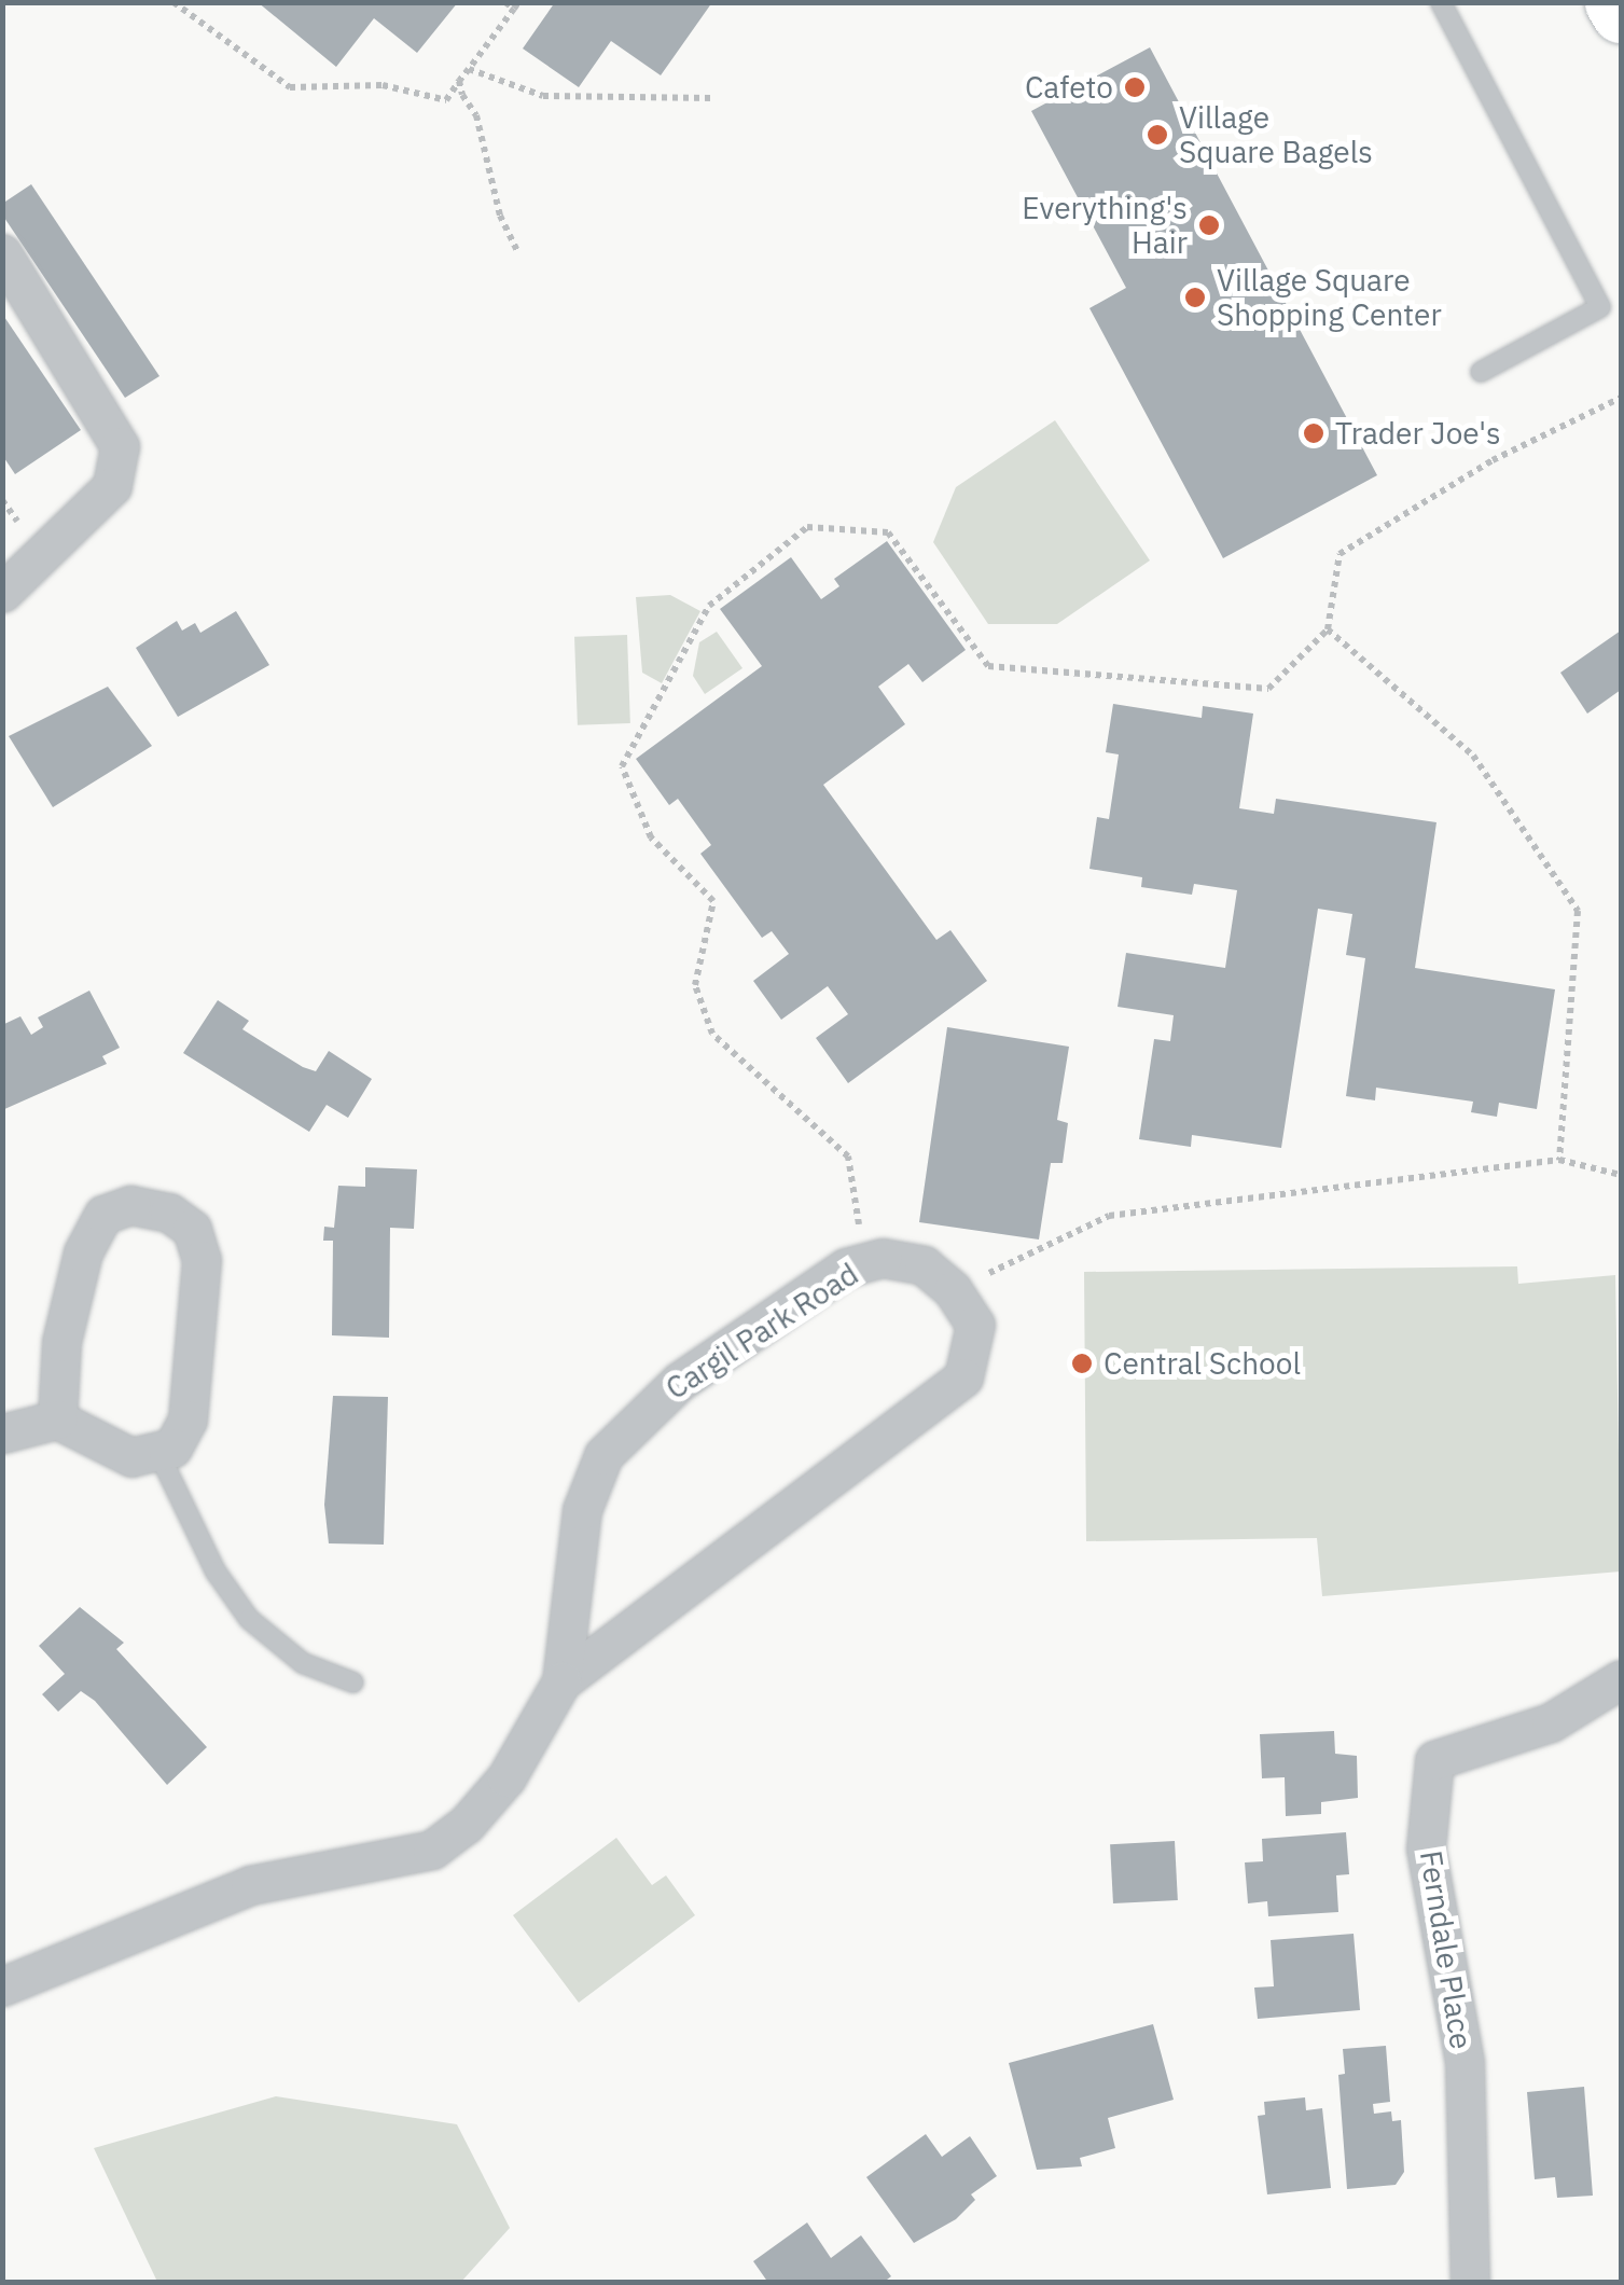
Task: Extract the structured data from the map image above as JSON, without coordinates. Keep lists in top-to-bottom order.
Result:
{
  "streets": {
    "street": ["Cargil Park Road", "Ferndale Place"]
  },
  "places": [
    "Cafeto",
    "Village Square Bagels",
    "Everything's Hair",
    "Village Square Shopping Center",
    "Trader Joe's",
    "Central School"
  ]
}
